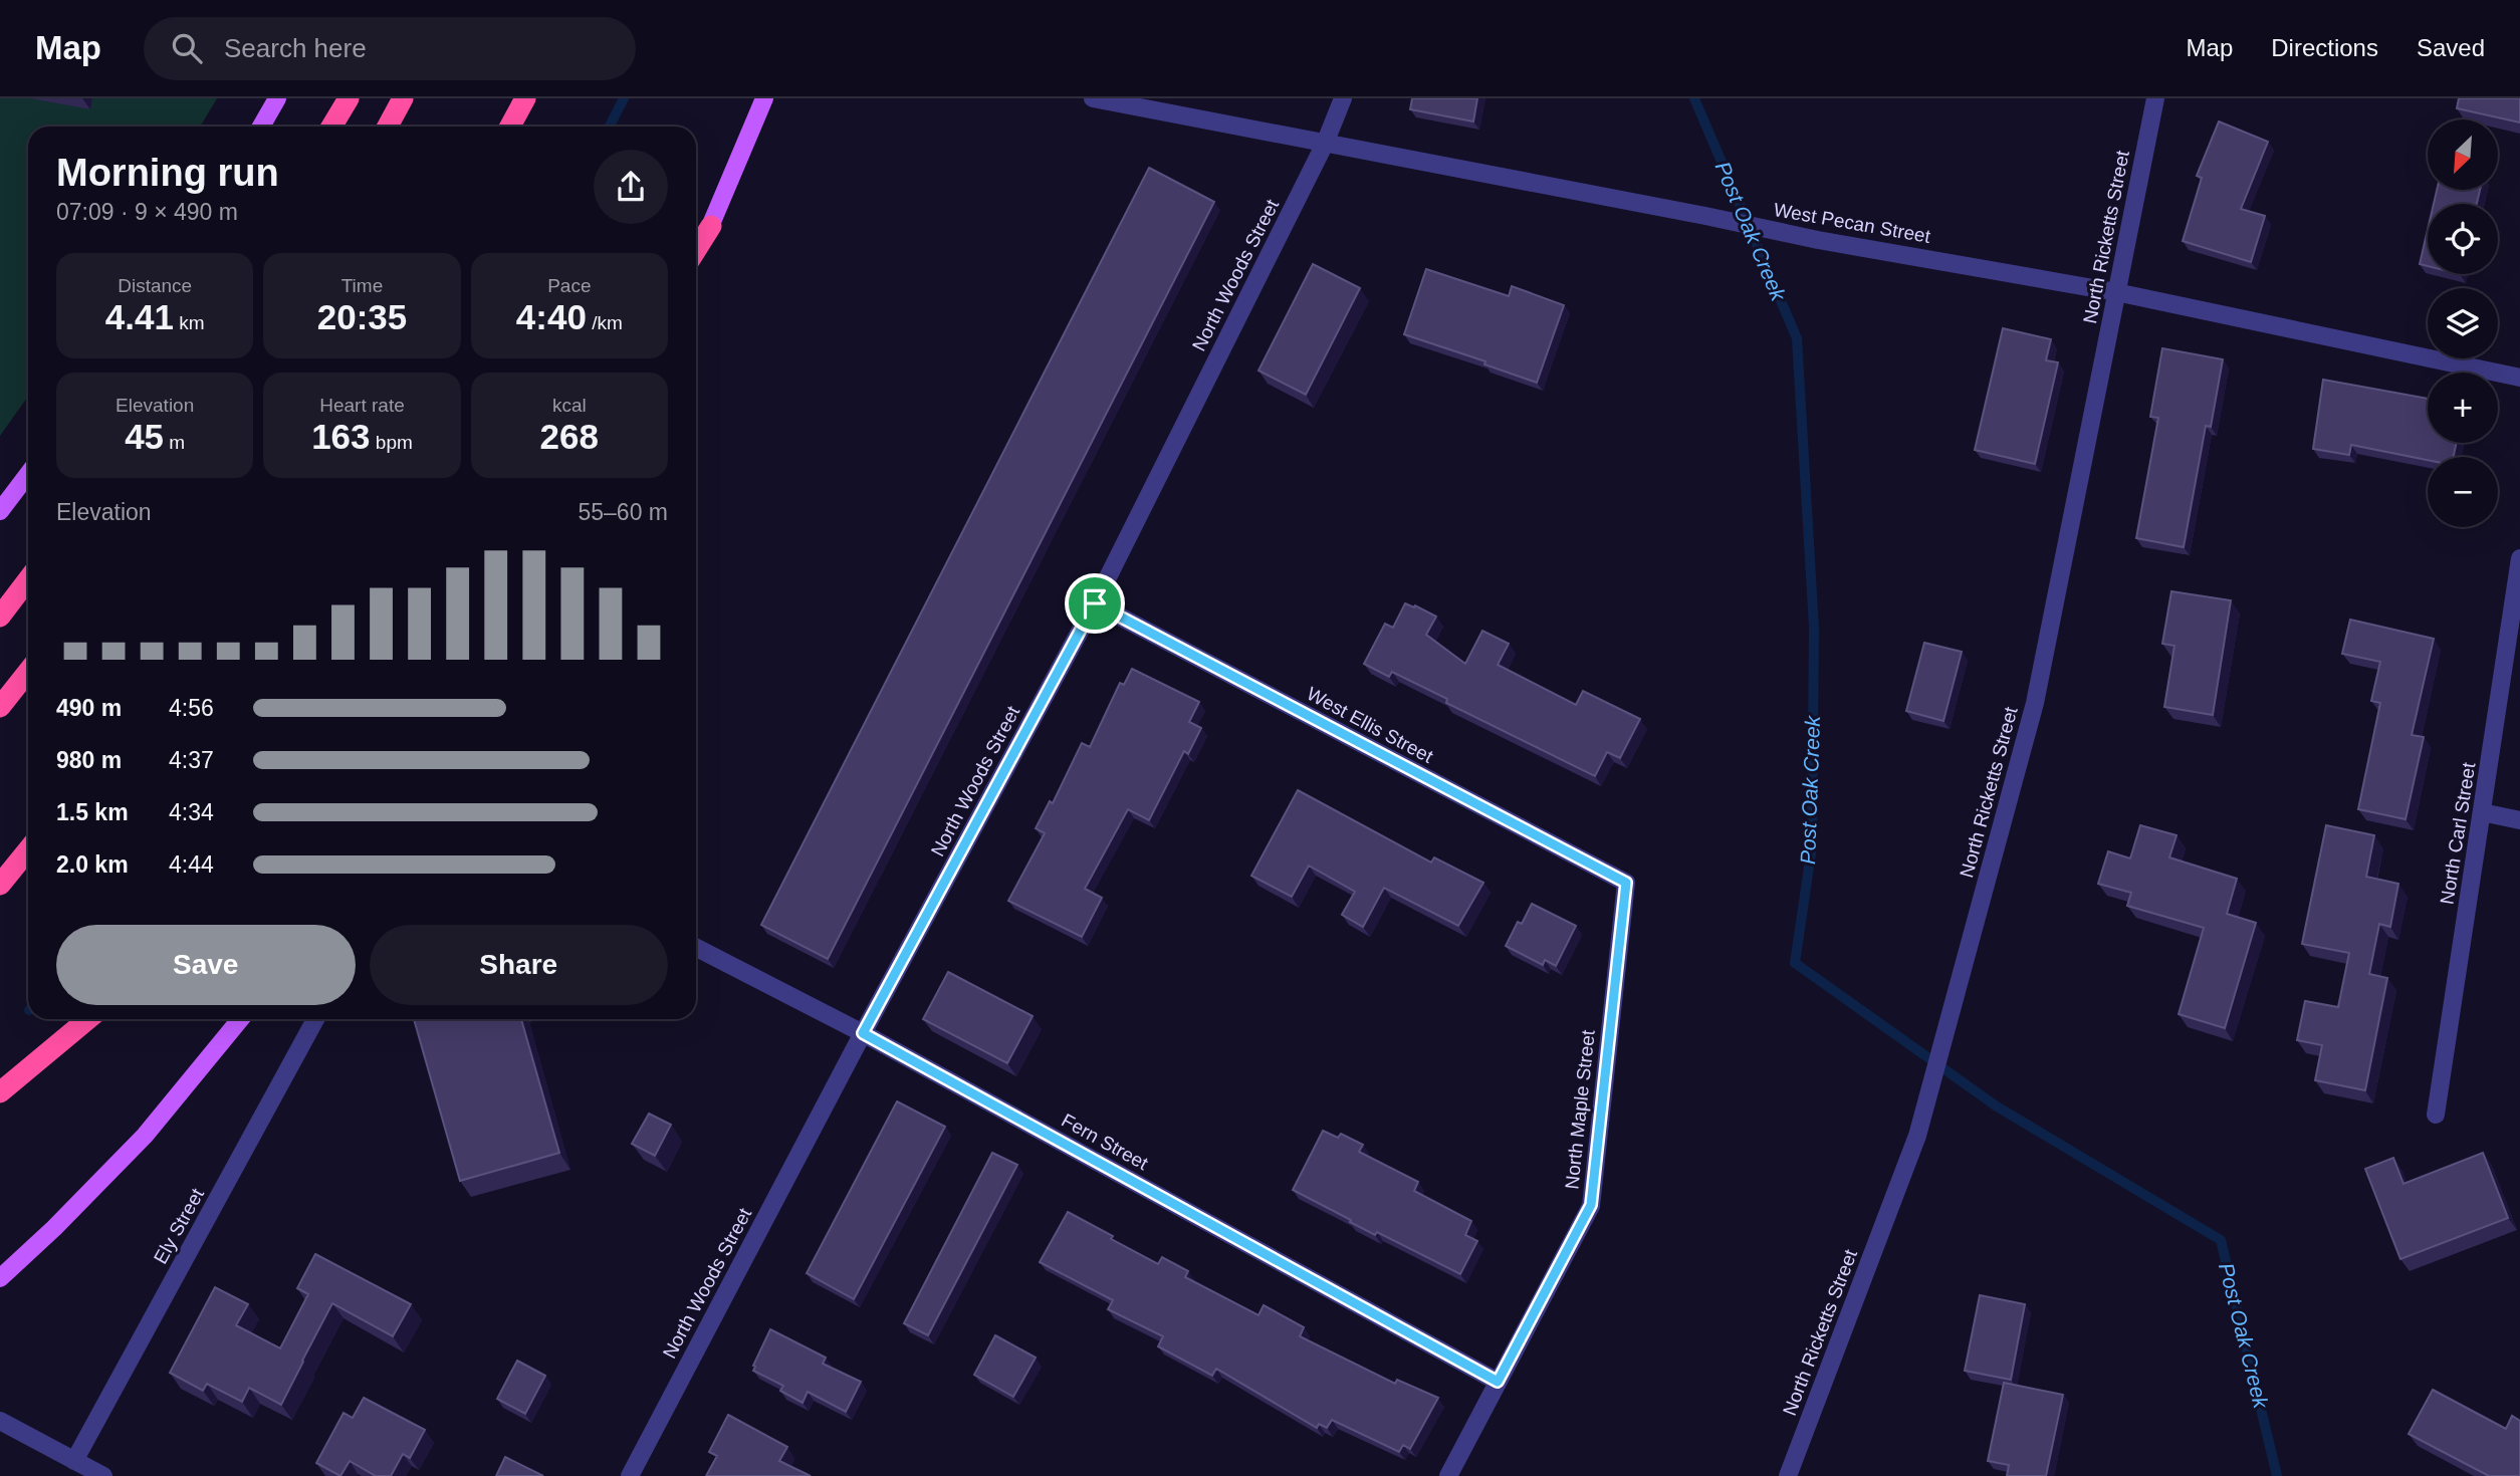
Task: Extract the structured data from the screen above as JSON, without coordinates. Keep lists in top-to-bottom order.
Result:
{
  "streets": {
    "street": [
      "West Pecan Street",
      "North Ricketts Street",
      "North Woods Street",
      "West Ellis Street",
      "North Carl Street",
      "North Maple Street",
      "Fern Street",
      "Ely Street"
    ]
  },
  "crossings": [
    ["West Pecan Street", "North Ricketts Street"],
    ["West Pecan Street", "North Woods Street"],
    ["North Woods Street", "West Ellis Street"],
    ["North Woods Street", "Fern Street"],
    ["West Ellis Street", "North Maple Street"],
    ["North Maple Street", "Fern Street"]
  ],
  "water": ["Post Oak Creek"],
  "north": "bottom left",
  "page": {
    "header": "Map",
    "search": "Search here",
    "nav": ["Map", "Directions", "Saved"],
    "map_buttons": ["+", "−"],
    "heading": ["Morning run", "07:09 · 9 × 490 m"],
    "stats": [
      ["Distance", "4.41 km"],
      ["Time", "20:35"],
      ["Pace", "4:40 /km"],
      ["Elevation", "45 m"],
      ["Heart rate", "163 bpm"],
      ["kcal", "268"]
    ],
    "chart": ["Elevation", "55–60 m"],
    "list": [
      {
        "name": "490 m",
        "note": "4:56"
      },
      {
        "name": "980 m",
        "note": "4:37"
      },
      {
        "name": "1.5 km",
        "note": "4:34"
      },
      {
        "name": "2.0 km",
        "note": "4:44"
      }
    ],
    "buttons": ["Save", "Share"]
  }
}
